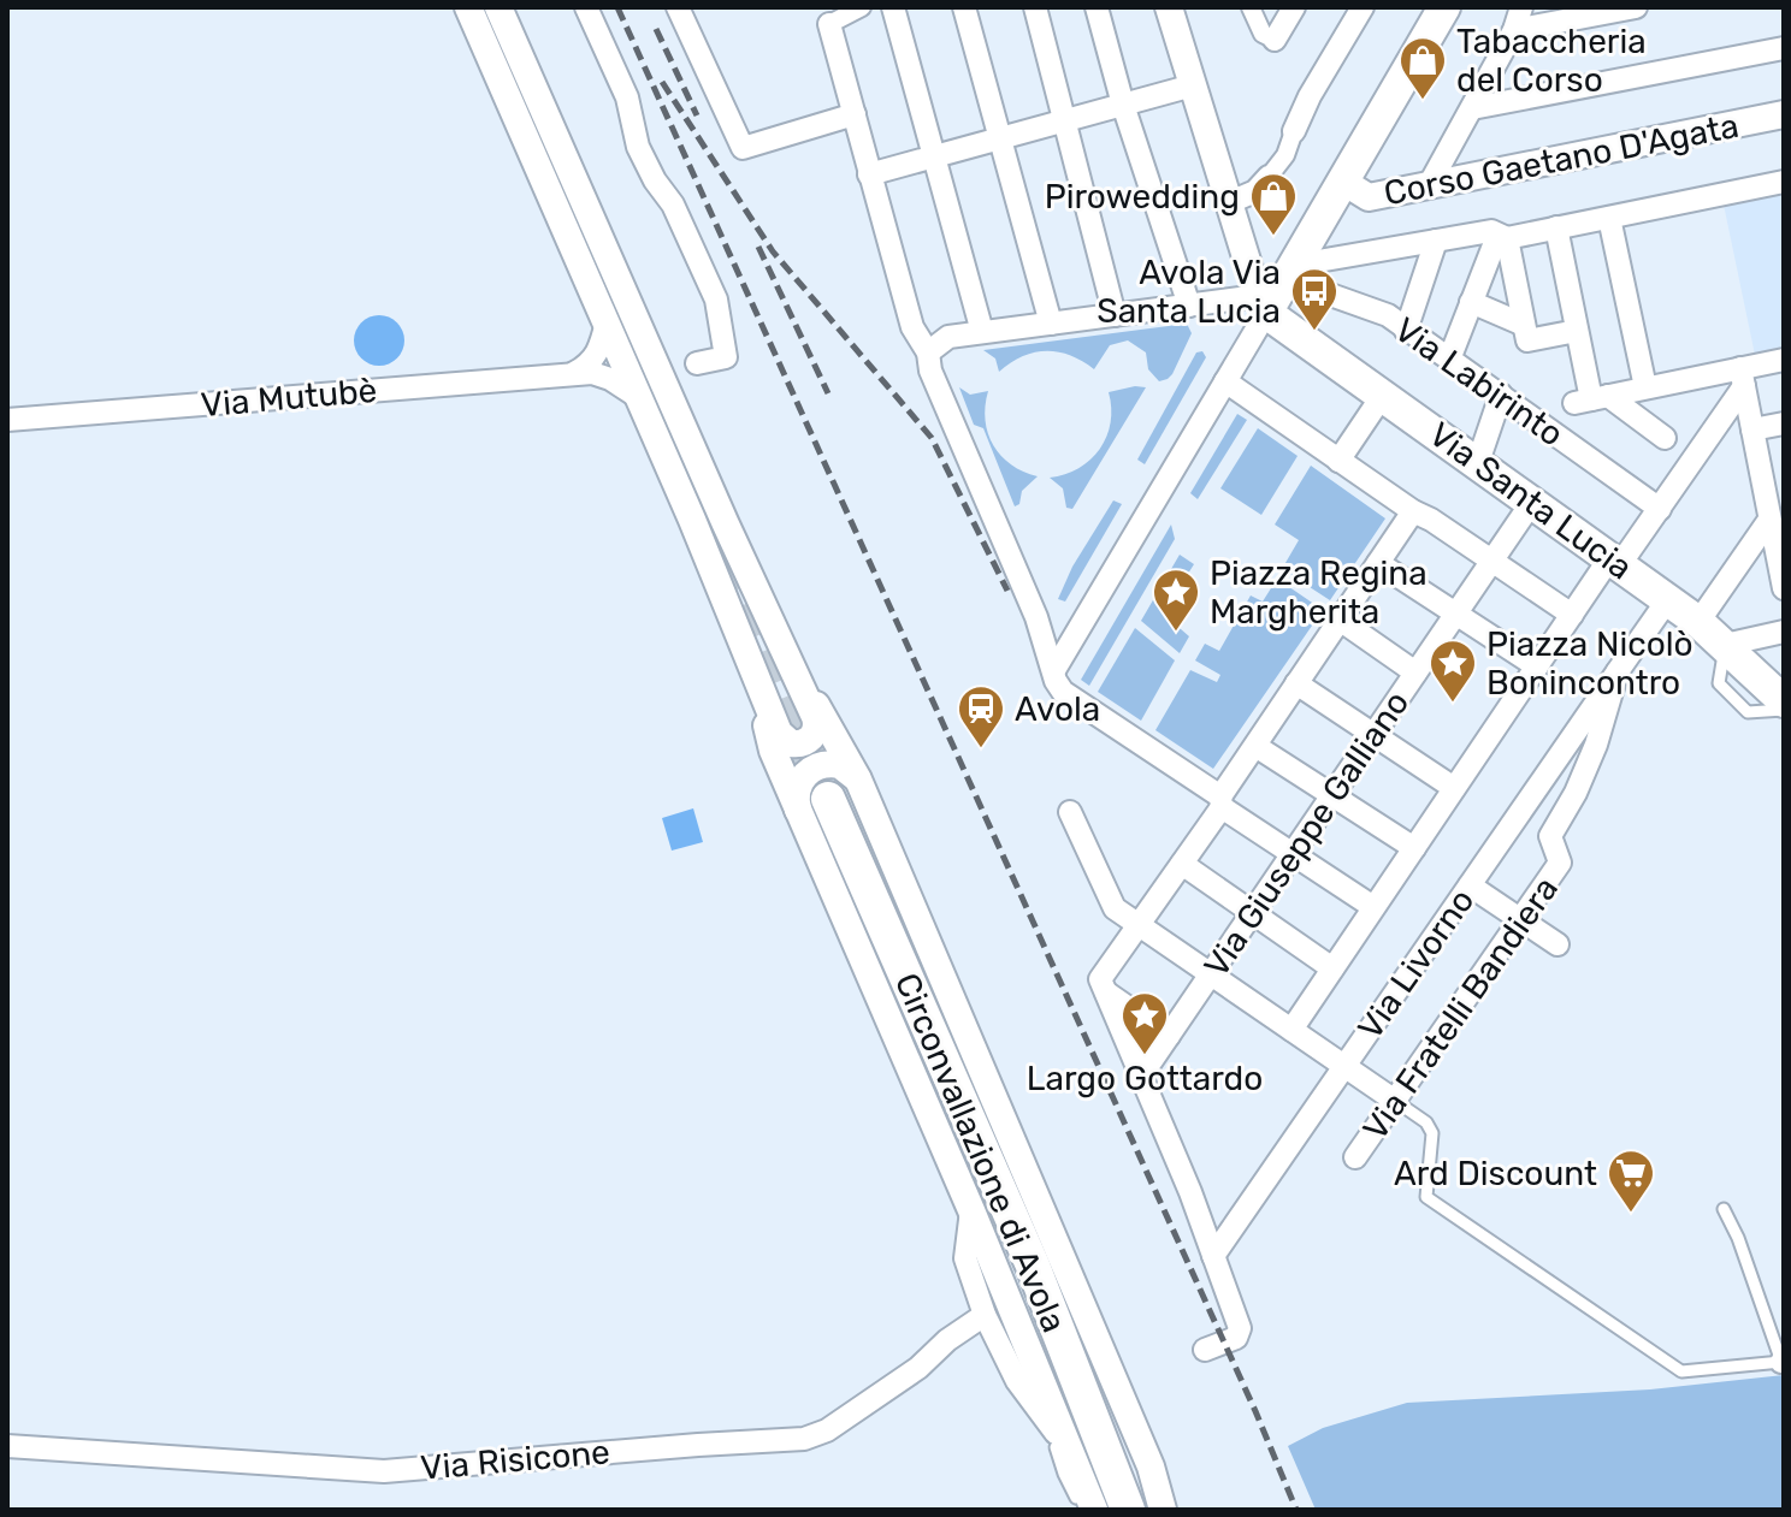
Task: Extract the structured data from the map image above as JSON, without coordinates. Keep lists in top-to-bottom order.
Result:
{
  "streets": {
    "main road": ["Via Santa Lucia", "Circonvallazione di Avola"],
    "street": [
      "Corso Gaetano D'Agata",
      "Via Labirinto",
      "Via Mutubè",
      "Via Giuseppe Galliano",
      "Via Livorno",
      "Via Fratelli Bandiera",
      "Via Risicone"
    ]
  },
  "crossings": [
    ["Via Santa Lucia", "Via Giuseppe Galliano"],
    ["Via Santa Lucia", "Via Fratelli Bandiera"],
    ["Via Livorno", "Via Fratelli Bandiera"]
  ],
  "places": {
    "shop": ["Tabaccheria del Corso", "Pirowedding"],
    "bus stop": ["Avola Via Santa Lucia"],
    "place": ["Piazza Regina Margherita", "Piazza Nicolò Bonincontro", "Largo Gottardo"],
    "station": ["Avola"],
    "supermarket": ["Ard Discount"]
  }
}
